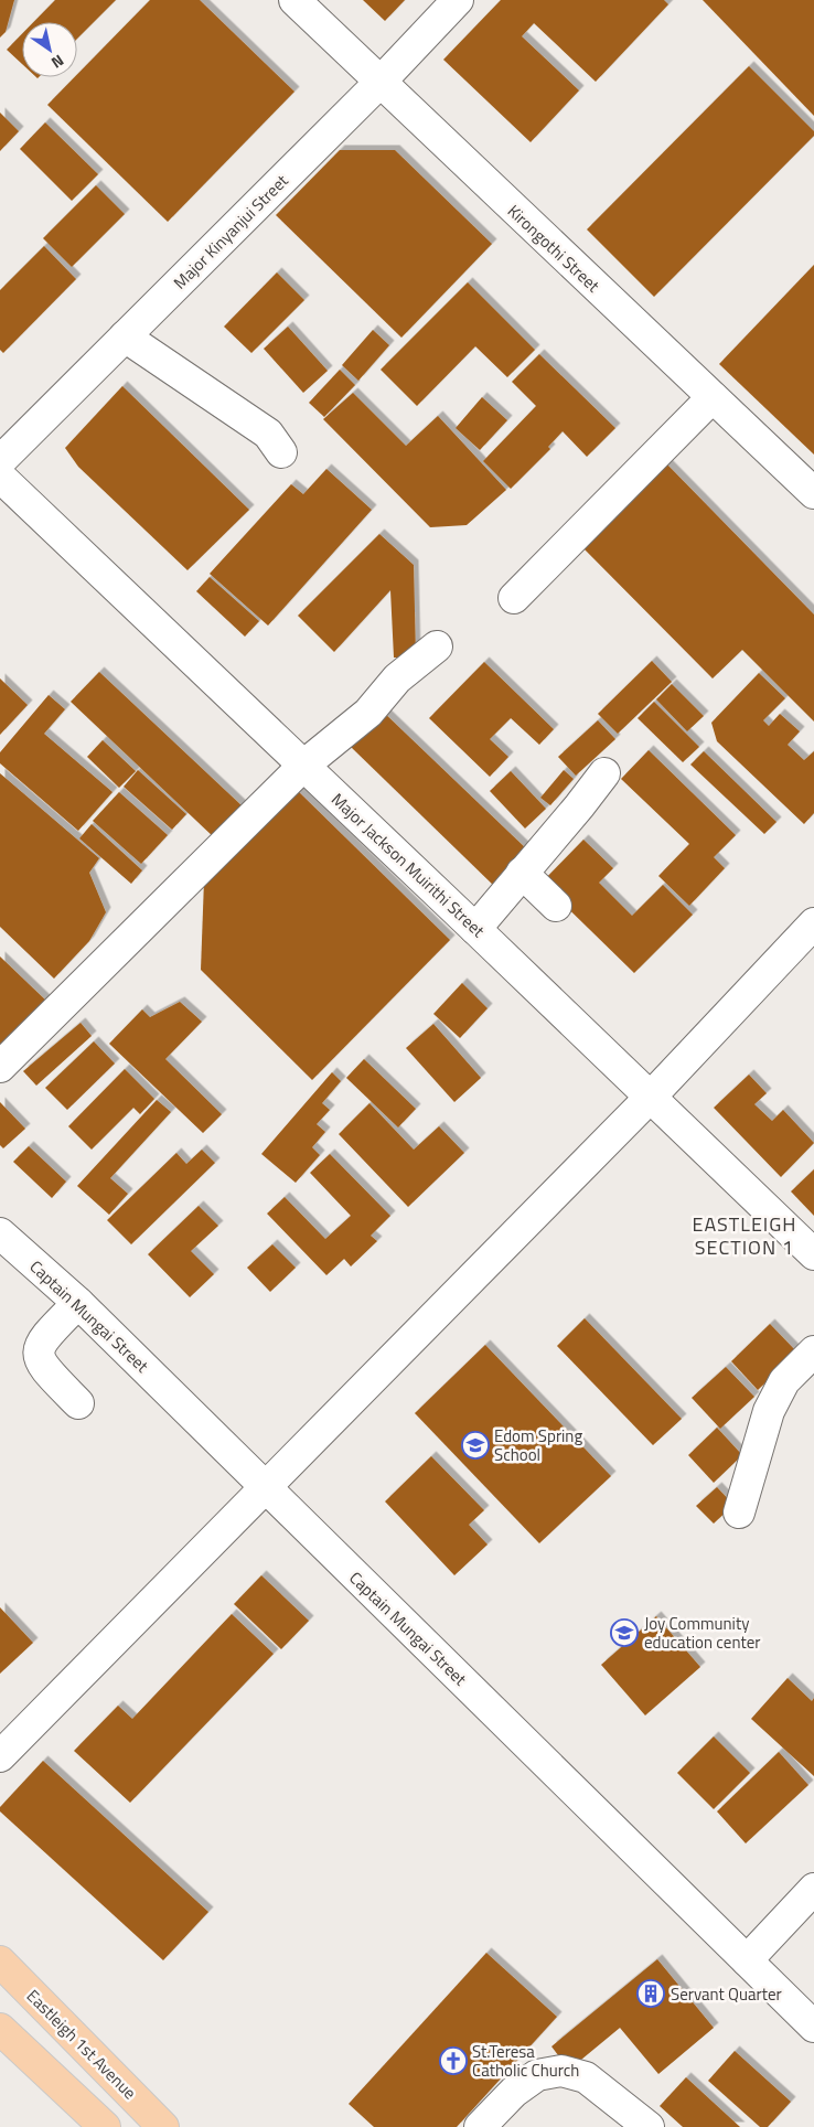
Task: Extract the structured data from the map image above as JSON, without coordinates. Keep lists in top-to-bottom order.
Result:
{
  "streets": {
    "main road": ["Eastleigh 1st Avenue"],
    "street": [
      "Major Kinyanjui Street",
      "Kirongothi Street",
      "Major Jackson Muirithi Street",
      "Captain Mungai Street"
    ]
  },
  "crossings": [
    ["Major Kinyanjui Street", "Kirongothi Street"]
  ],
  "districts": ["EASTLEIGH SECTION 1"],
  "places": {
    "school or university": ["Edom Spring School", "Joy Community education center"],
    "building": ["Servant Quarter"],
    "church": ["St.Teresa Catholic Church"]
  },
  "north": "bottom right"
}
